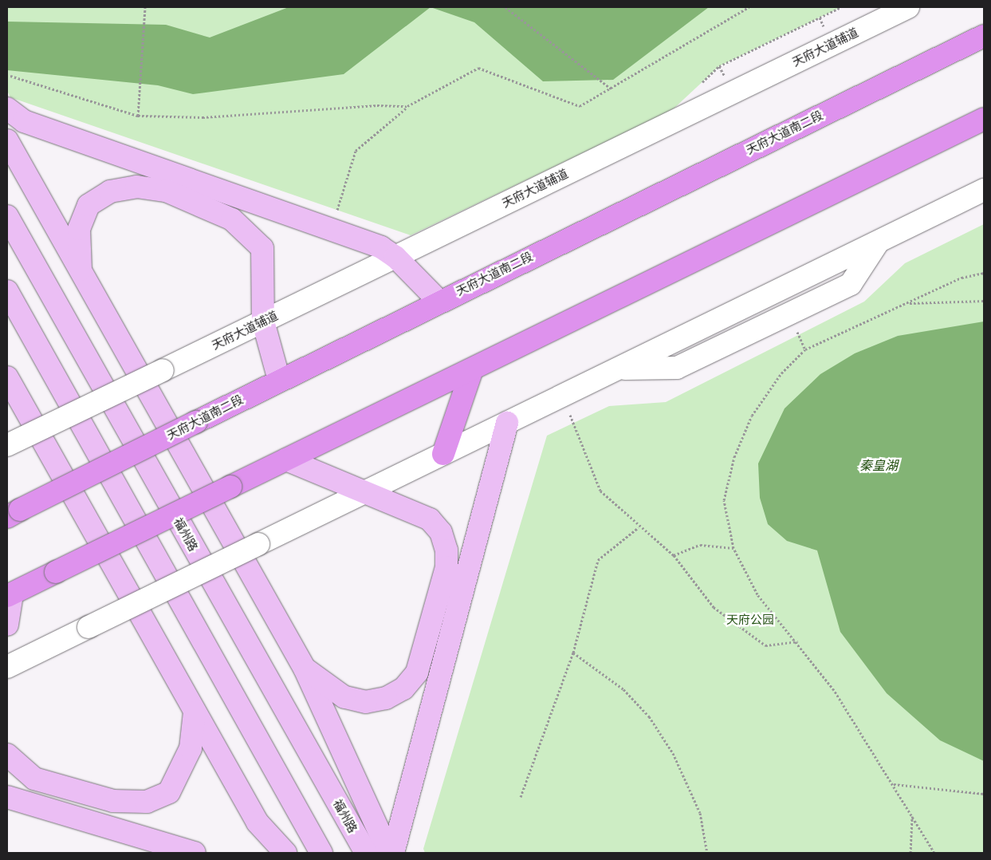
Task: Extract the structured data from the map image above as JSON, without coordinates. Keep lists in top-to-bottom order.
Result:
{
  "streets": {
    "highway": ["天府大道南二段"],
    "main road": ["福州路"],
    "street": ["天府大道辅道"]
  },
  "water": ["秦皇湖"],
  "parks": ["天府公园"]
}
